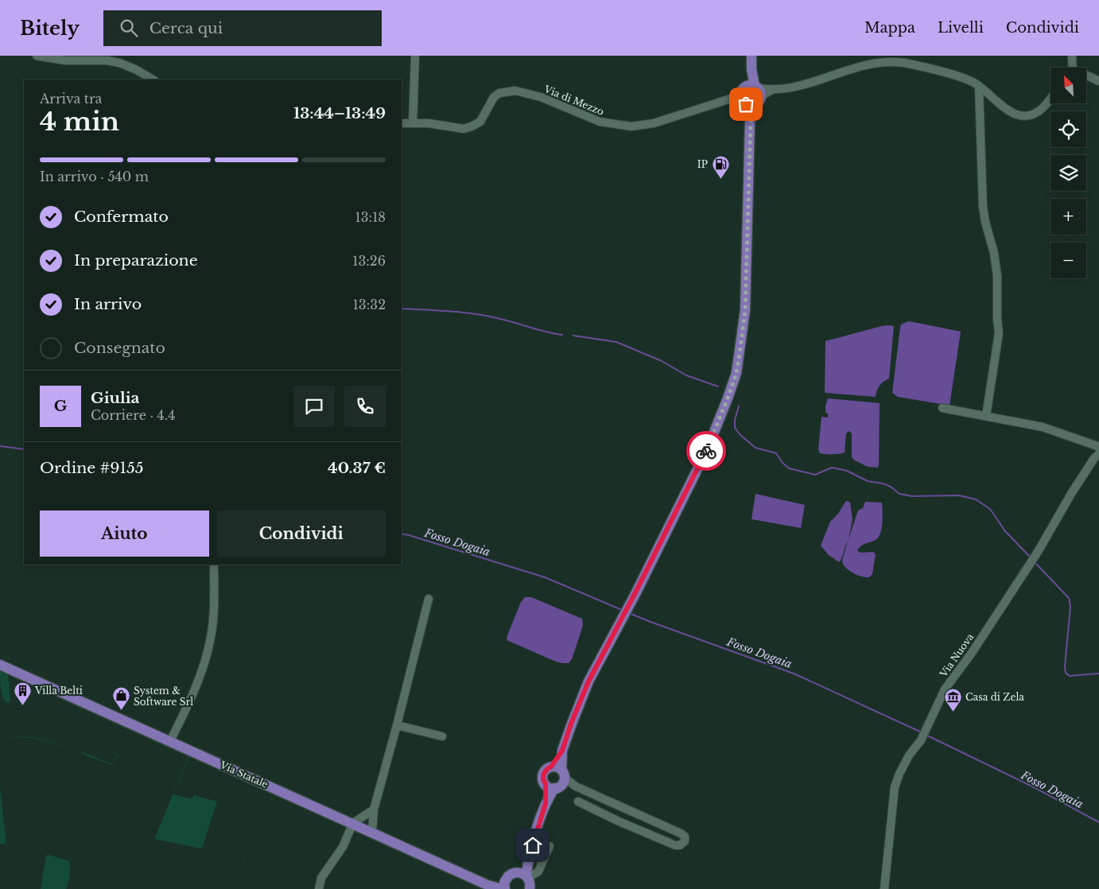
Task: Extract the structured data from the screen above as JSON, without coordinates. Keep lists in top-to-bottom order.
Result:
{
  "streets": {
    "main road": ["Via Statale"],
    "street": ["Via di Mezzo", "Via Nuova"]
  },
  "water": ["Fosso Dogaia"],
  "places": {
    "fuel station": ["IP"],
    "building": ["Villa Belti"],
    "shop": ["System & Software Srl"],
    "museum": ["Casa di Zela"]
  },
  "north": "top left",
  "page": {
    "header": "Bitely",
    "search": "Cerca qui",
    "nav": ["Mappa", "Livelli", "Condividi"],
    "map_buttons": ["+", "−"],
    "heading": ["4 min", "Arriva tra", "13:44–13:49"],
    "panel": [
      "Giulia",
      "Corriere · 4.4",
      "Ordine #9155",
      "40.37 €"
    ],
    "bar": "In arrivo · 540 m",
    "list": [
      ["Confermato", "13:18"],
      ["In preparazione", "13:26"],
      ["In arrivo", "13:32"],
      "Consegnato"
    ],
    "round": "G",
    "buttons": ["Aiuto", "Condividi"]
  }
}
